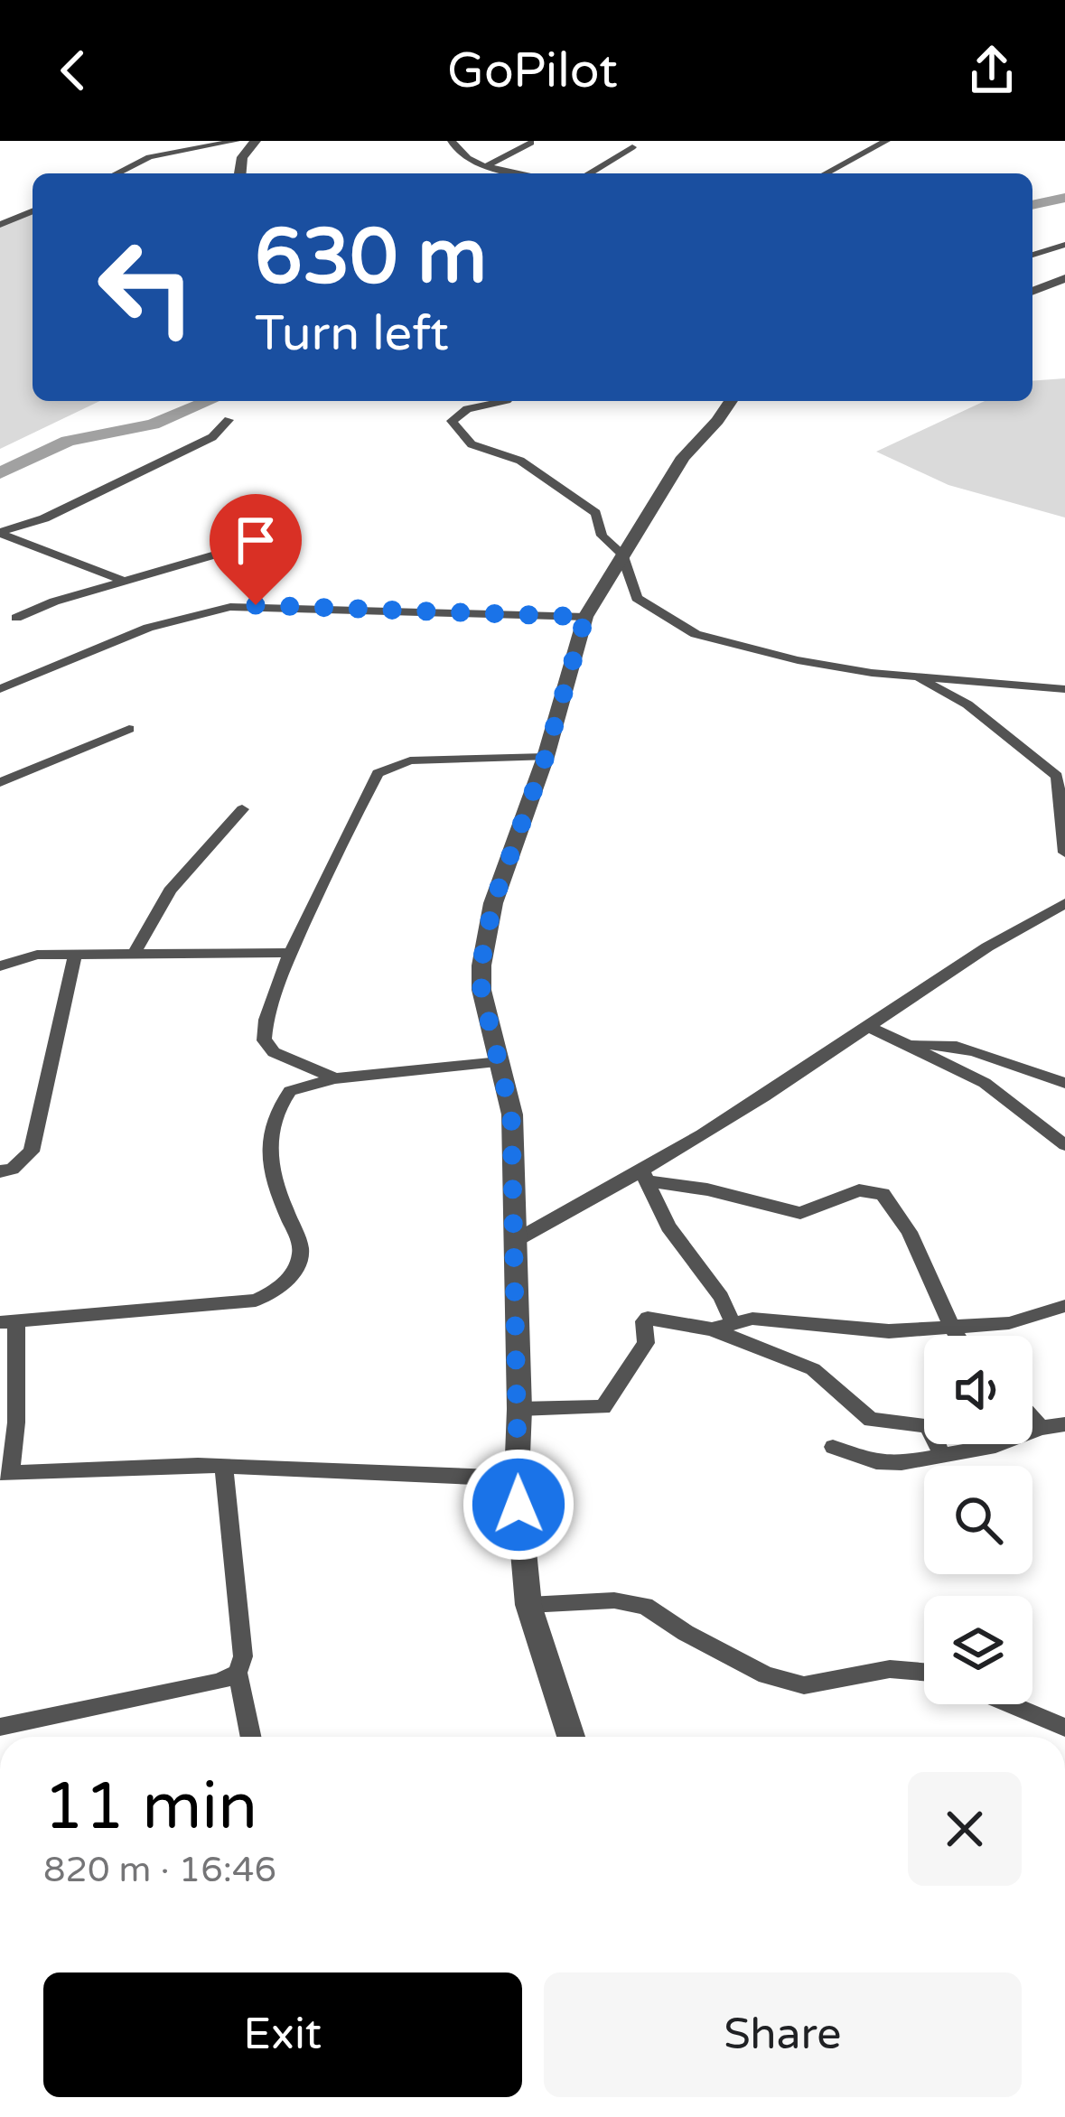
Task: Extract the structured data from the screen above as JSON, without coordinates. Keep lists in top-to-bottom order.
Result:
{
  "page": {
    "header": "GoPilot",
    "turn": ["630 m", "Turn left"],
    "heading": ["11 min", "820 m · 16:46"],
    "buttons": ["Exit", "Share"]
  }
}
